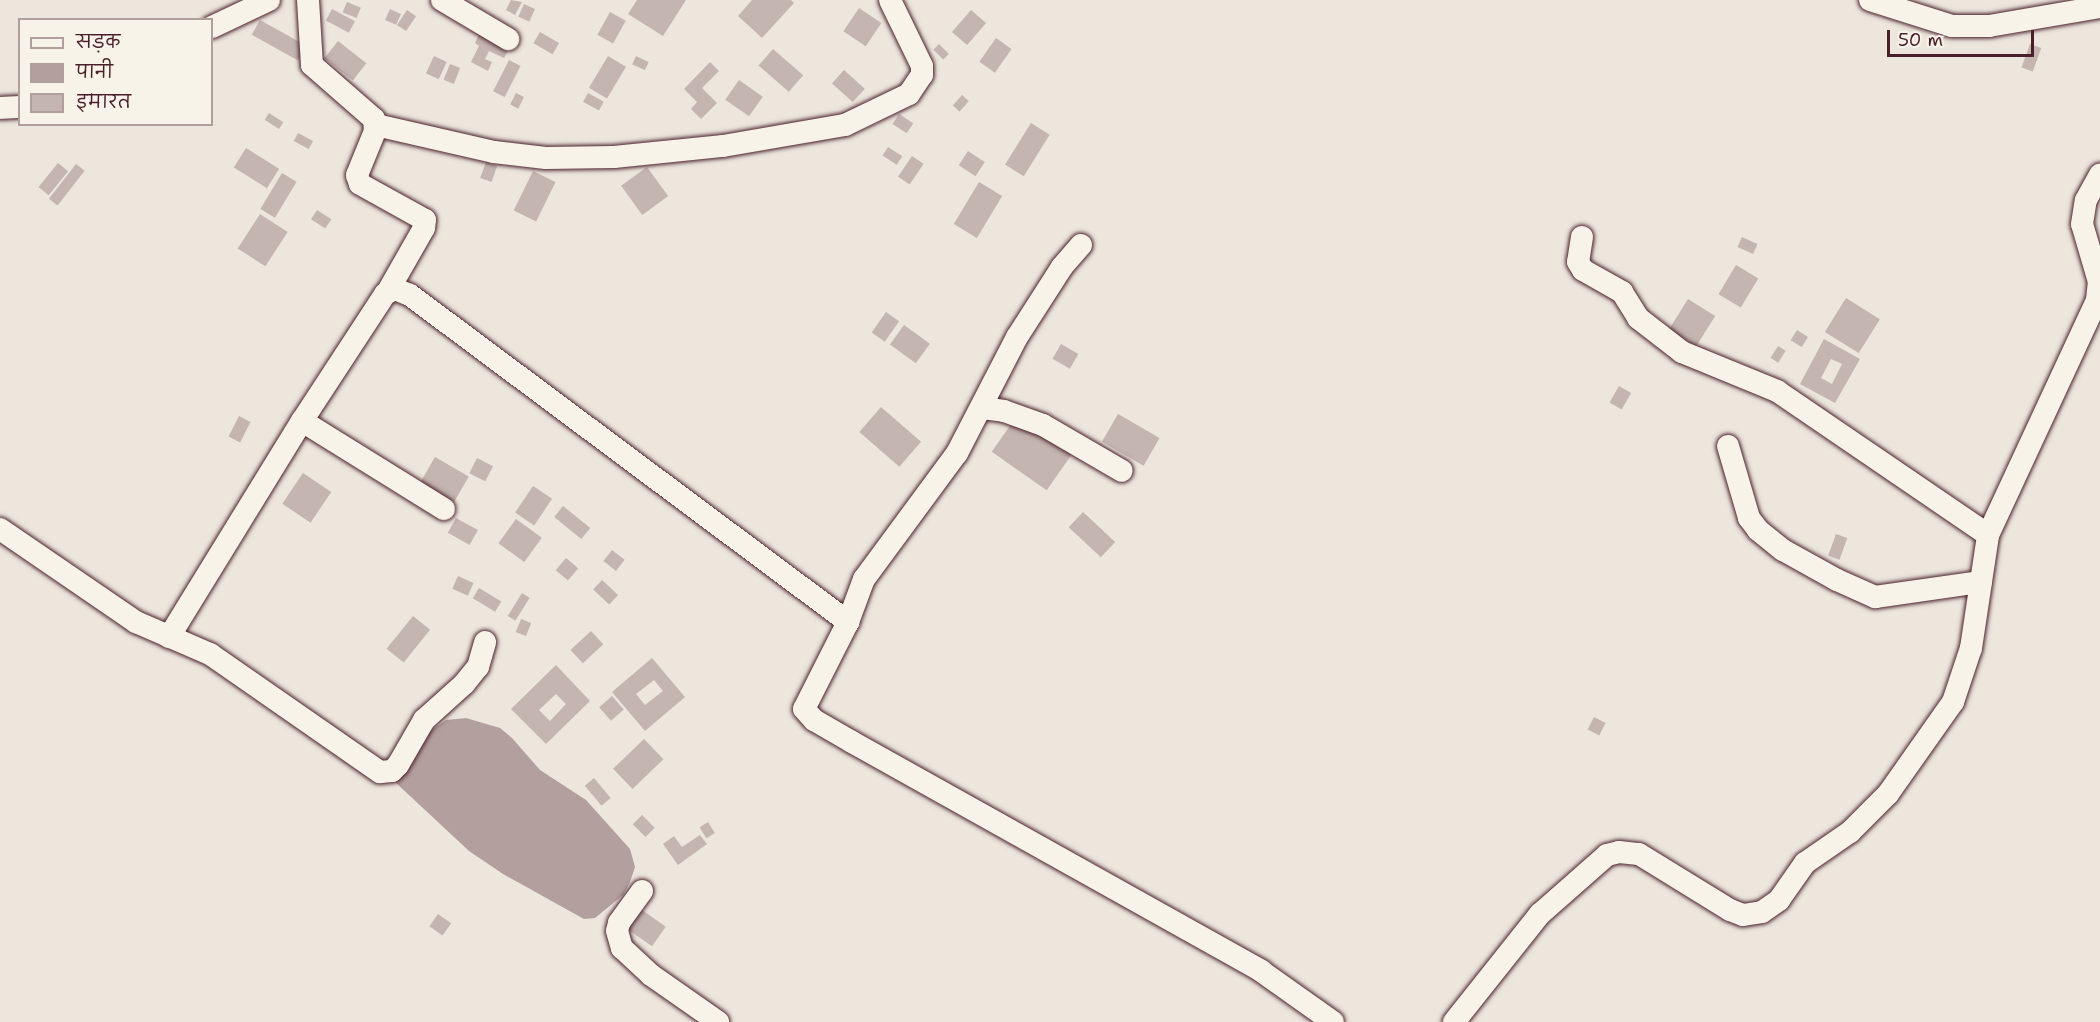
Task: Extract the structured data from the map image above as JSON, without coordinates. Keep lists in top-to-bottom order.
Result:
{
  "legend": ["सड़क", "पानी", "इमारत"],
  "scale_bar": "50 m"
}
